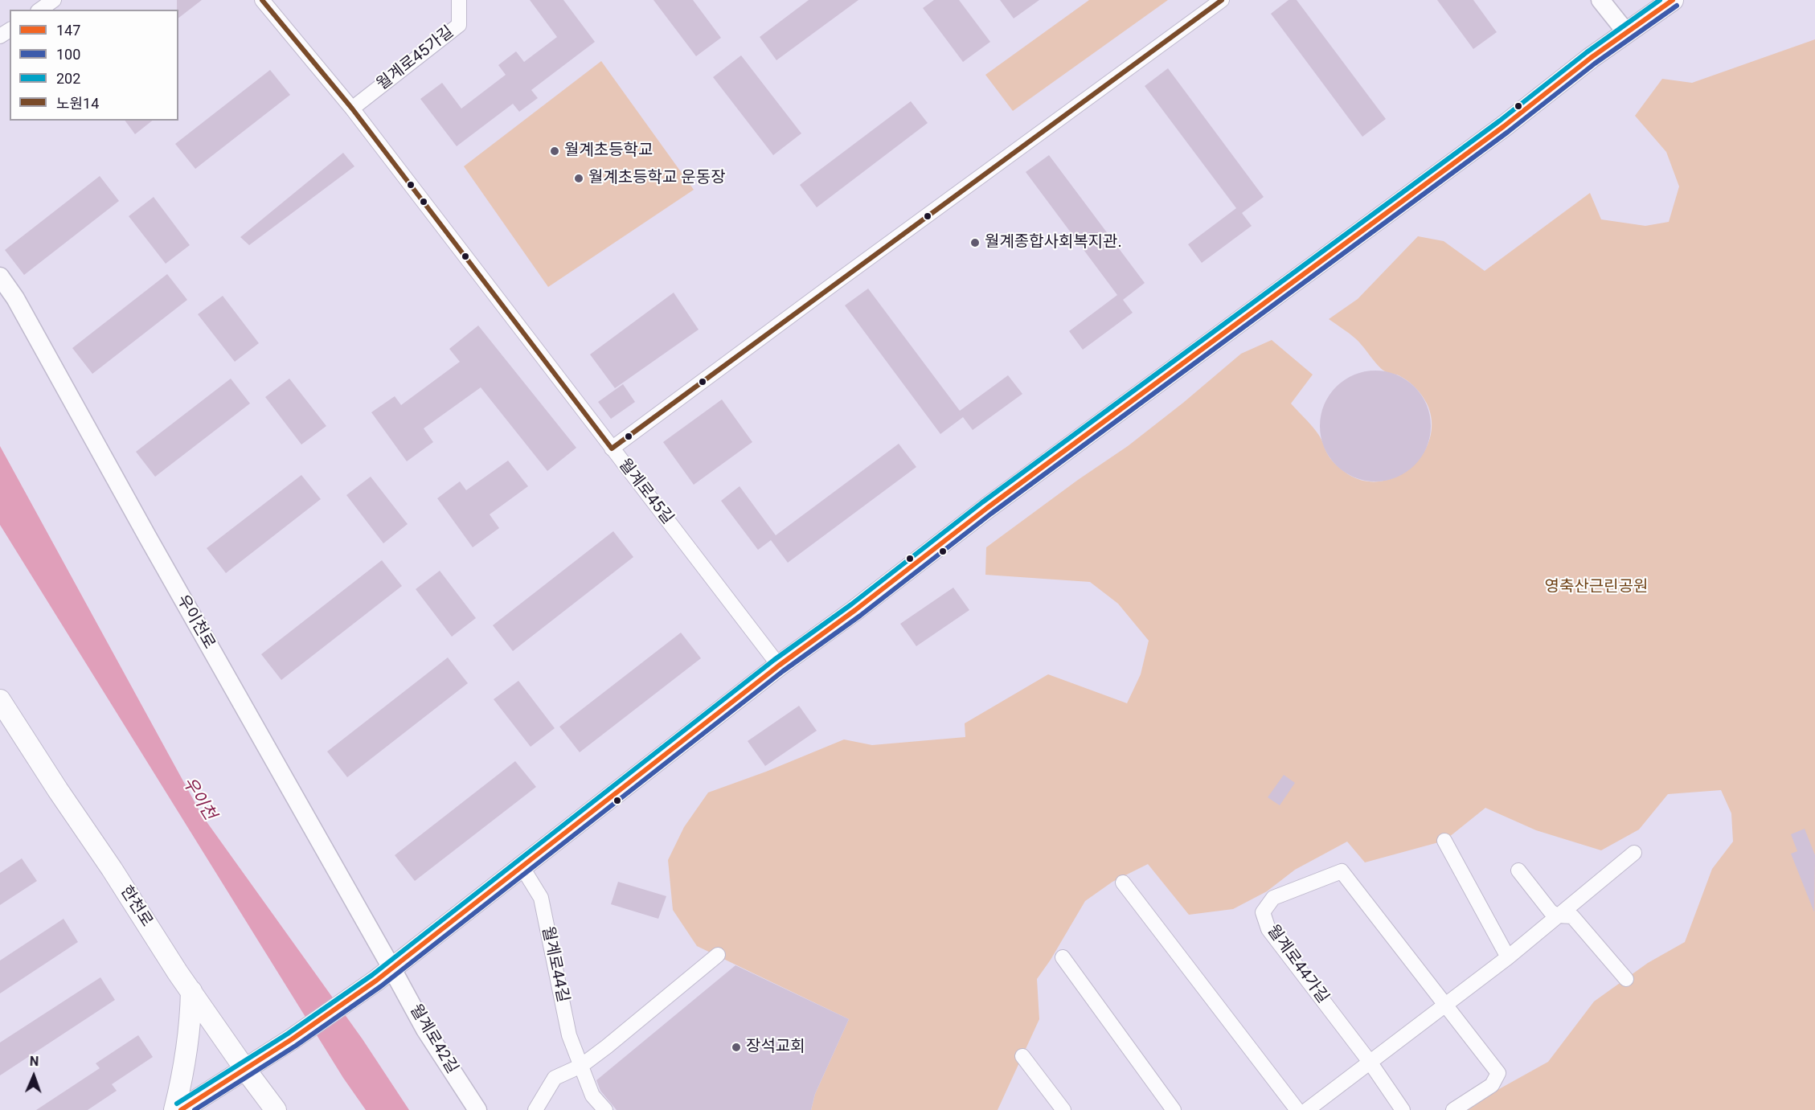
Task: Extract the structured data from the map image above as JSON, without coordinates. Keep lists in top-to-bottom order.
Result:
{
  "streets": {
    "main road": ["한천로"],
    "street": [
      "월계로45가길",
      "월계로45길",
      "우이천로",
      "월계로44길",
      "월계로44가길",
      "월계로42길"
    ]
  },
  "crossings": [
    ["월계로45가길", "월계로45길"],
    ["우이천로", "월계로42길"]
  ],
  "water": ["우이천"],
  "parks": ["영축산근린공원"],
  "places": [
    "월계초등학교",
    "월계초등학교 운동장",
    "월계종합사회복지관.",
    "장석교회"
  ],
  "lines": [
    "transit line 147",
    "transit line 202",
    "transit line 노원14",
    "transit line 100"
  ],
  "legend": [
    "147",
    "100",
    "202",
    "노원14"
  ],
  "north": "top"
}
